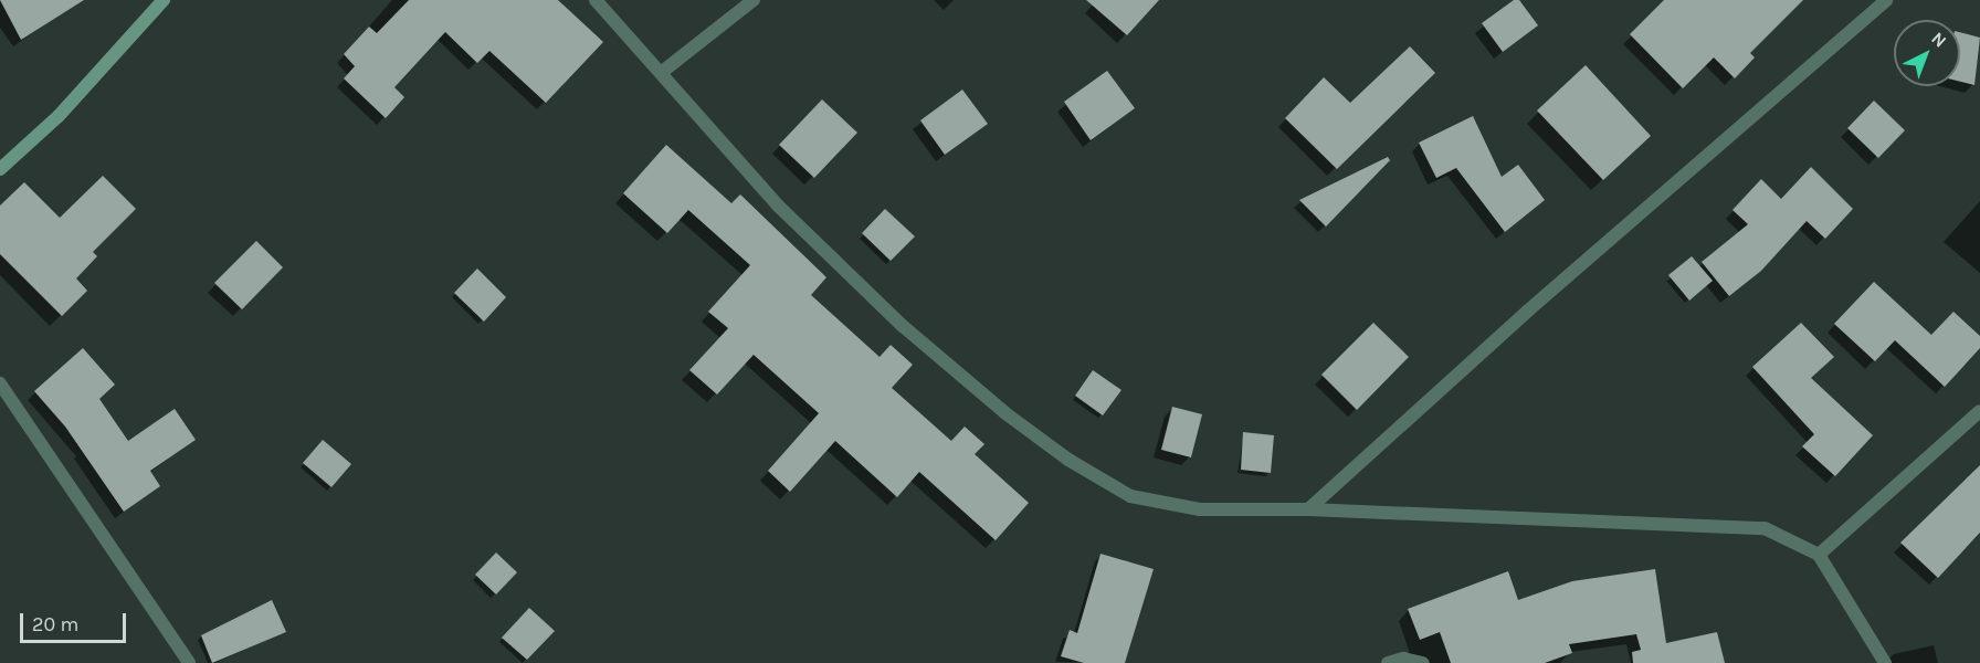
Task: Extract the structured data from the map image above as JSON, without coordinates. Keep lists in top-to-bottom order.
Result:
{
  "scale_bar": "20 m",
  "north": "top right"
}
